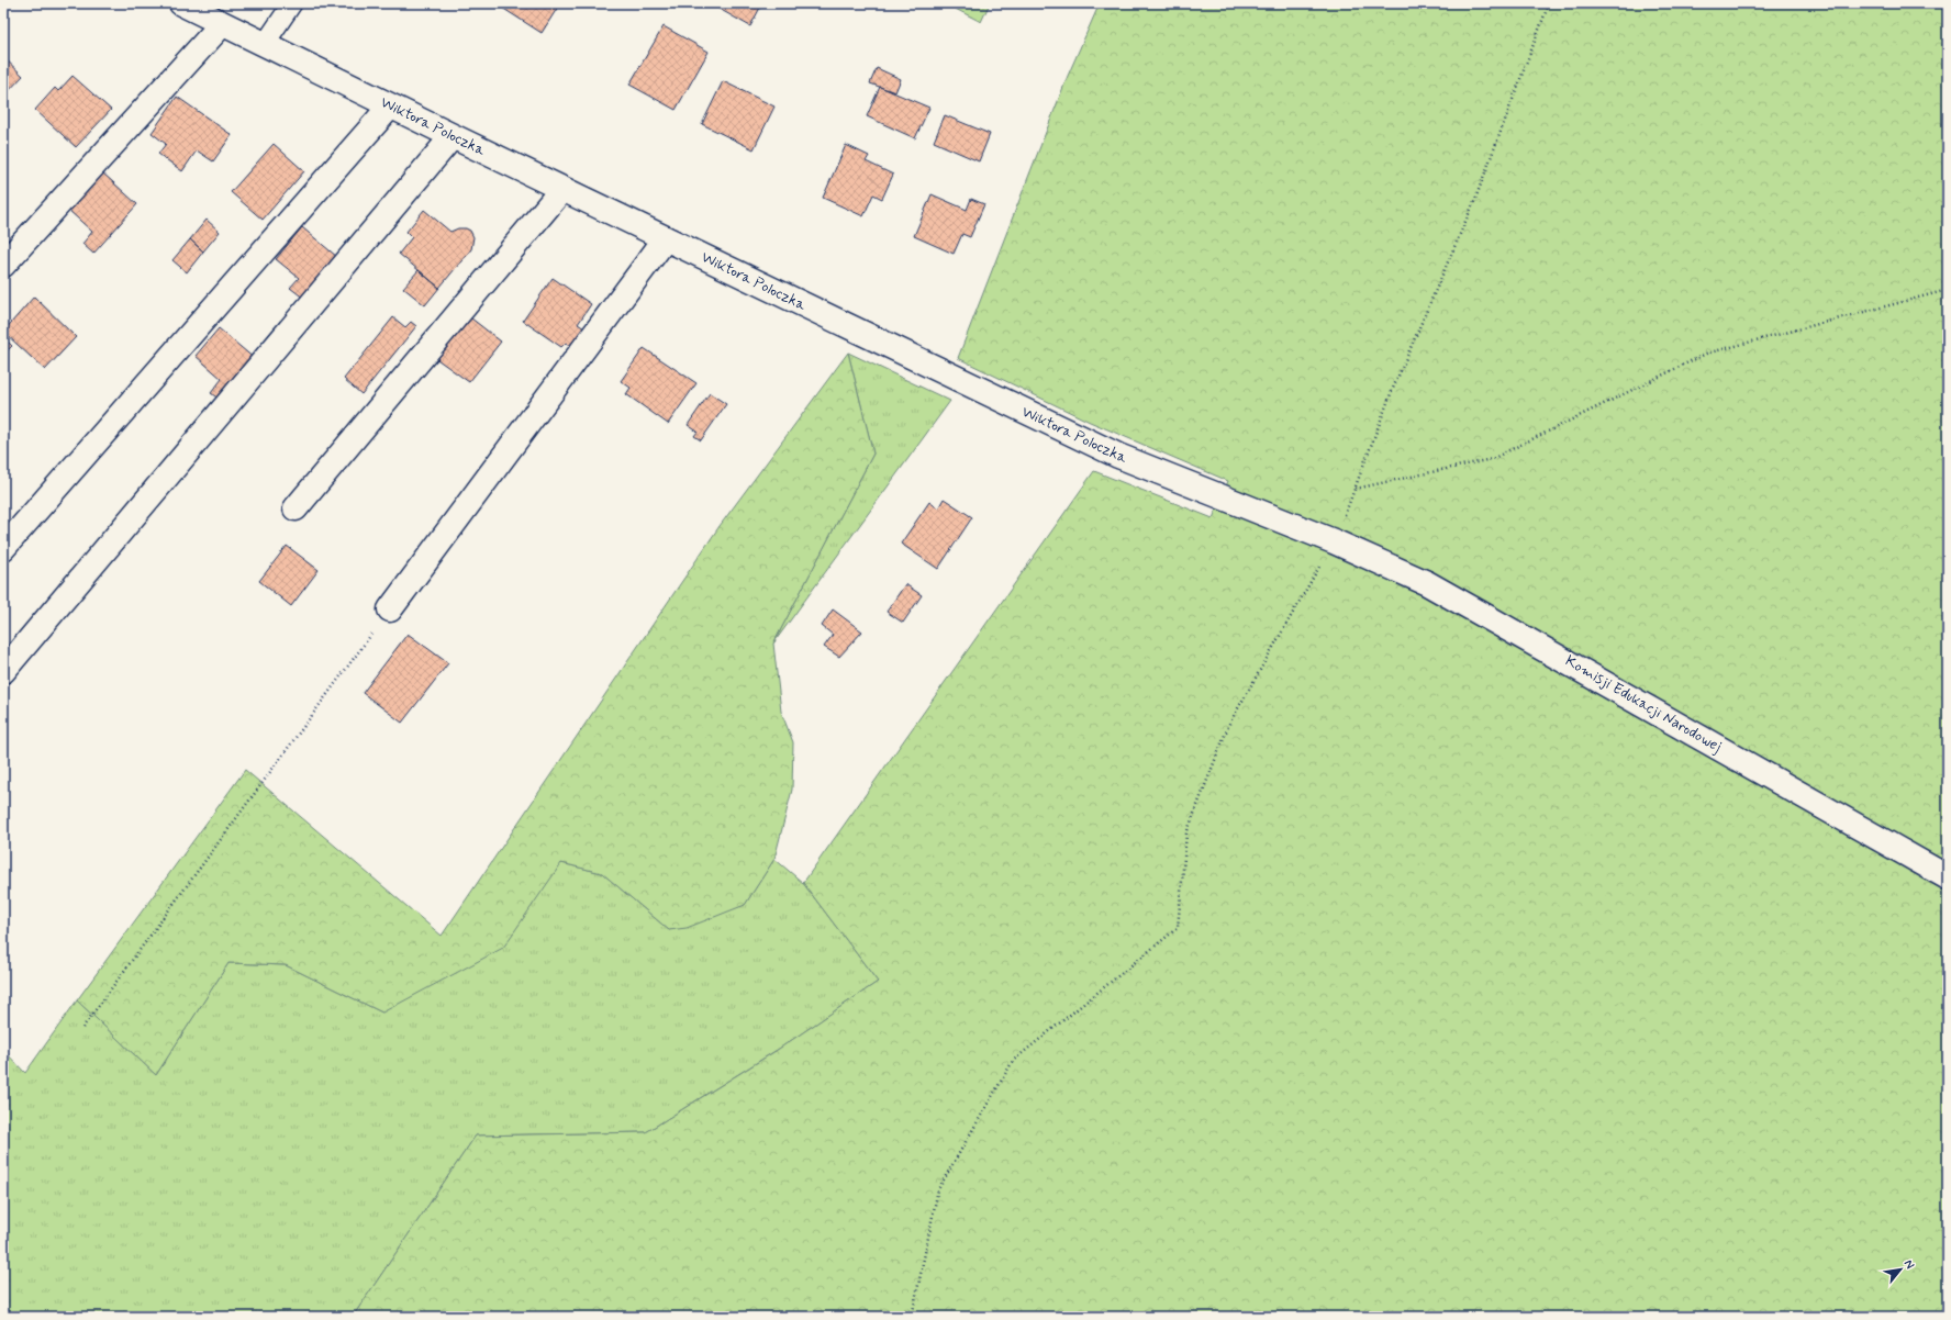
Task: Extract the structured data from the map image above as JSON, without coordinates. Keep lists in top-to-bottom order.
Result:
{
  "streets": {
    "street": ["Wiktora Poloczka", "Komisji Edukacji Narodowej"]
  },
  "crossings": [
    ["Wiktora Poloczka", "Komisji Edukacji Narodowej"]
  ],
  "north": "top right"
}
